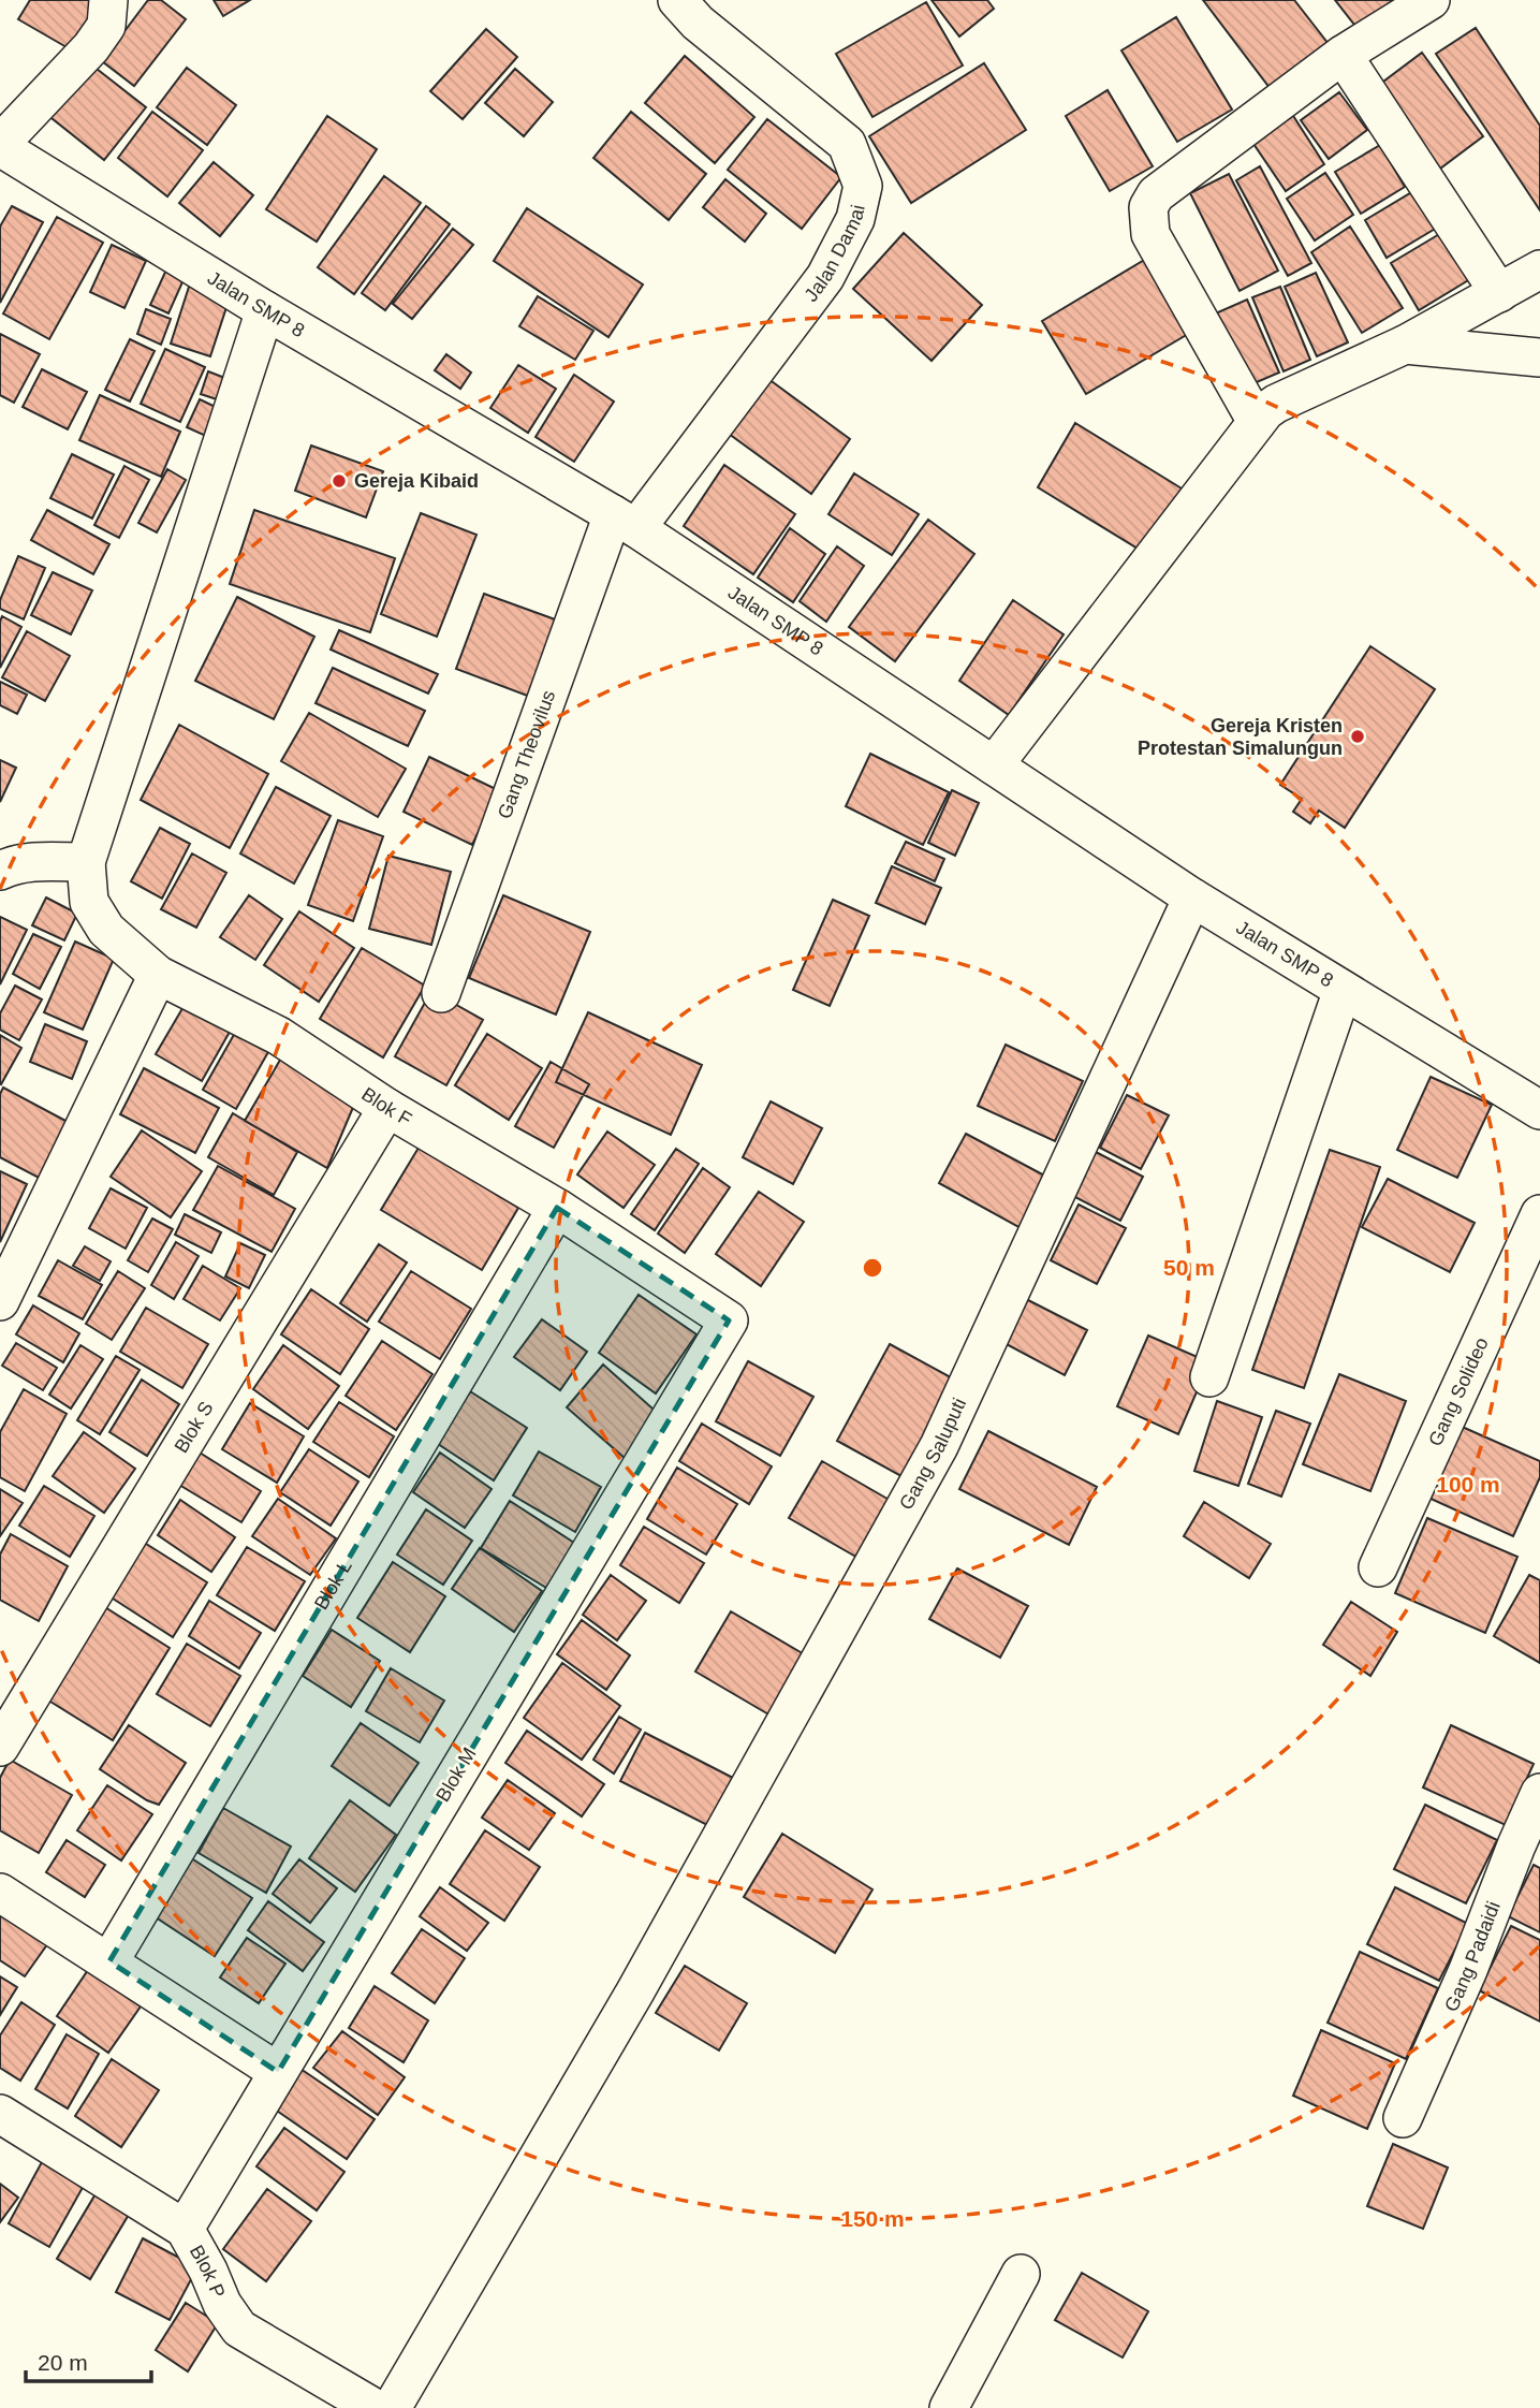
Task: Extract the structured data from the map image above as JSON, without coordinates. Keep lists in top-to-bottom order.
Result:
{
  "streets": {
    "street": [
      "Jalan Damai",
      "Jalan SMP 8",
      "Gang Theovilus",
      "Blok F",
      "Gang Solideo",
      "Blok S",
      "Gang Saluputi",
      "Blok L",
      "Blok M",
      "Gang Padaidi",
      "Blok P"
    ]
  },
  "crossings": [
    ["Jalan Damai", "Jalan SMP 8"],
    ["Jalan Damai", "Gang Theovilus"],
    ["Jalan SMP 8", "Gang Theovilus"],
    ["Jalan SMP 8", "Gang Saluputi"],
    ["Blok F", "Blok S"],
    ["Blok F", "Blok L"],
    ["Blok F", "Blok M"],
    ["Blok M", "Blok P"]
  ],
  "places": ["Gereja Kibaid", "Gereja Kristen Protestan Simalungun"],
  "scale_bar": "20 m",
  "rings": ["50 m", "100 m", "150 m"]
}
